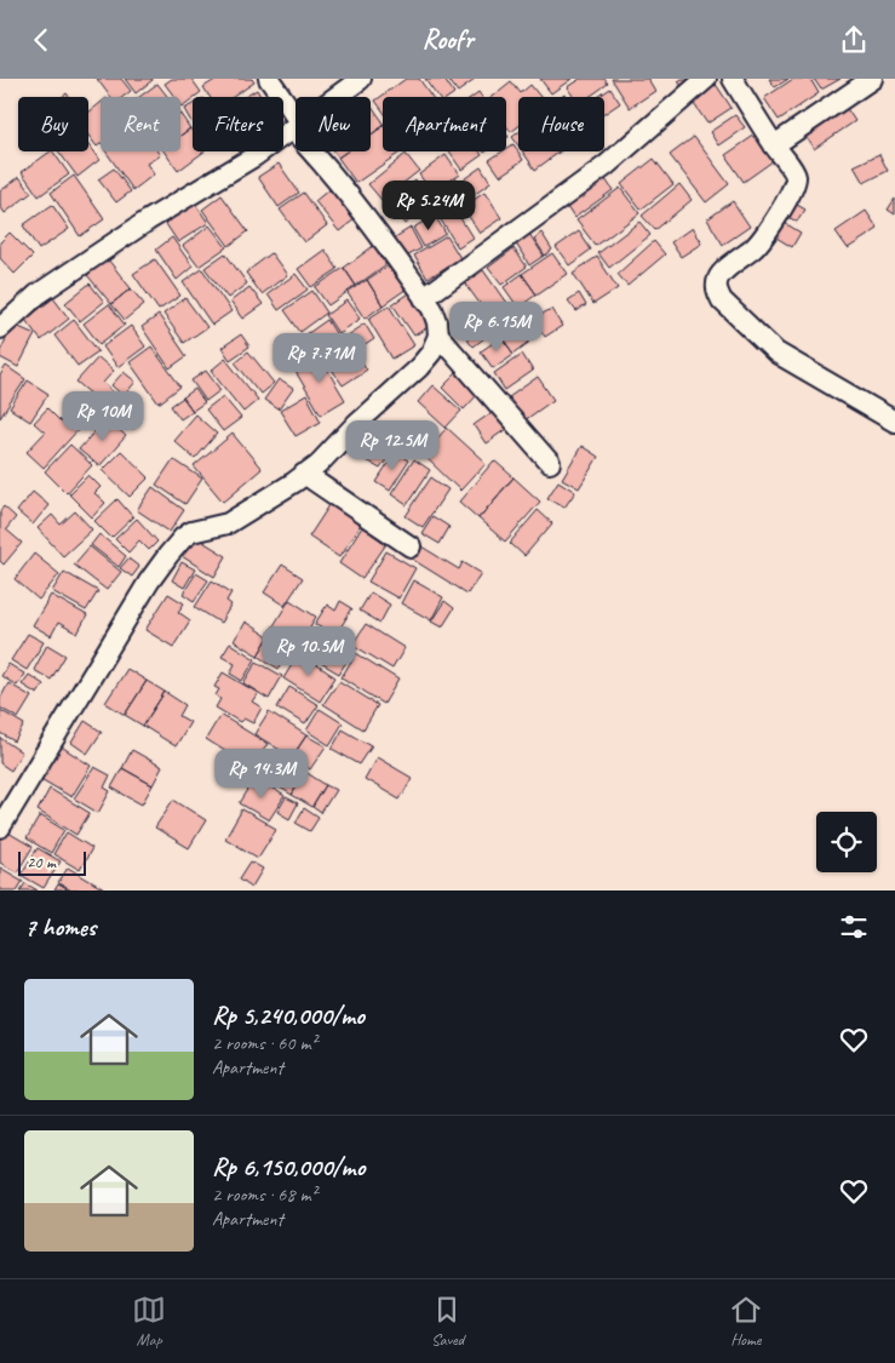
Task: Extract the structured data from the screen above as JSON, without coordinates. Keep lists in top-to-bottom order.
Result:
{
  "scale_bar": "20 m",
  "page": {
    "header": "Roofr",
    "chip": [
      "Buy",
      "Rent",
      "Filters",
      "New",
      "Apartment",
      "House"
    ],
    "price": [
      "Rp 5.24M",
      "Rp 6.15M",
      "Rp 7.71M",
      "Rp 10M",
      "Rp 12.5M",
      "Rp 10.5M",
      "Rp 14.3M"
    ],
    "scale": "20 m",
    "heading": "7 homes",
    "list": [
      {
        "name": "Rp 5,240,000/mo",
        "note": "2 rooms · 60 m² · Apartment"
      },
      {
        "name": "Rp 6,150,000/mo",
        "note": "2 rooms · 68 m² · Apartment"
      }
    ],
    "tabs": ["Map", "Saved", "Home"]
  }
}
